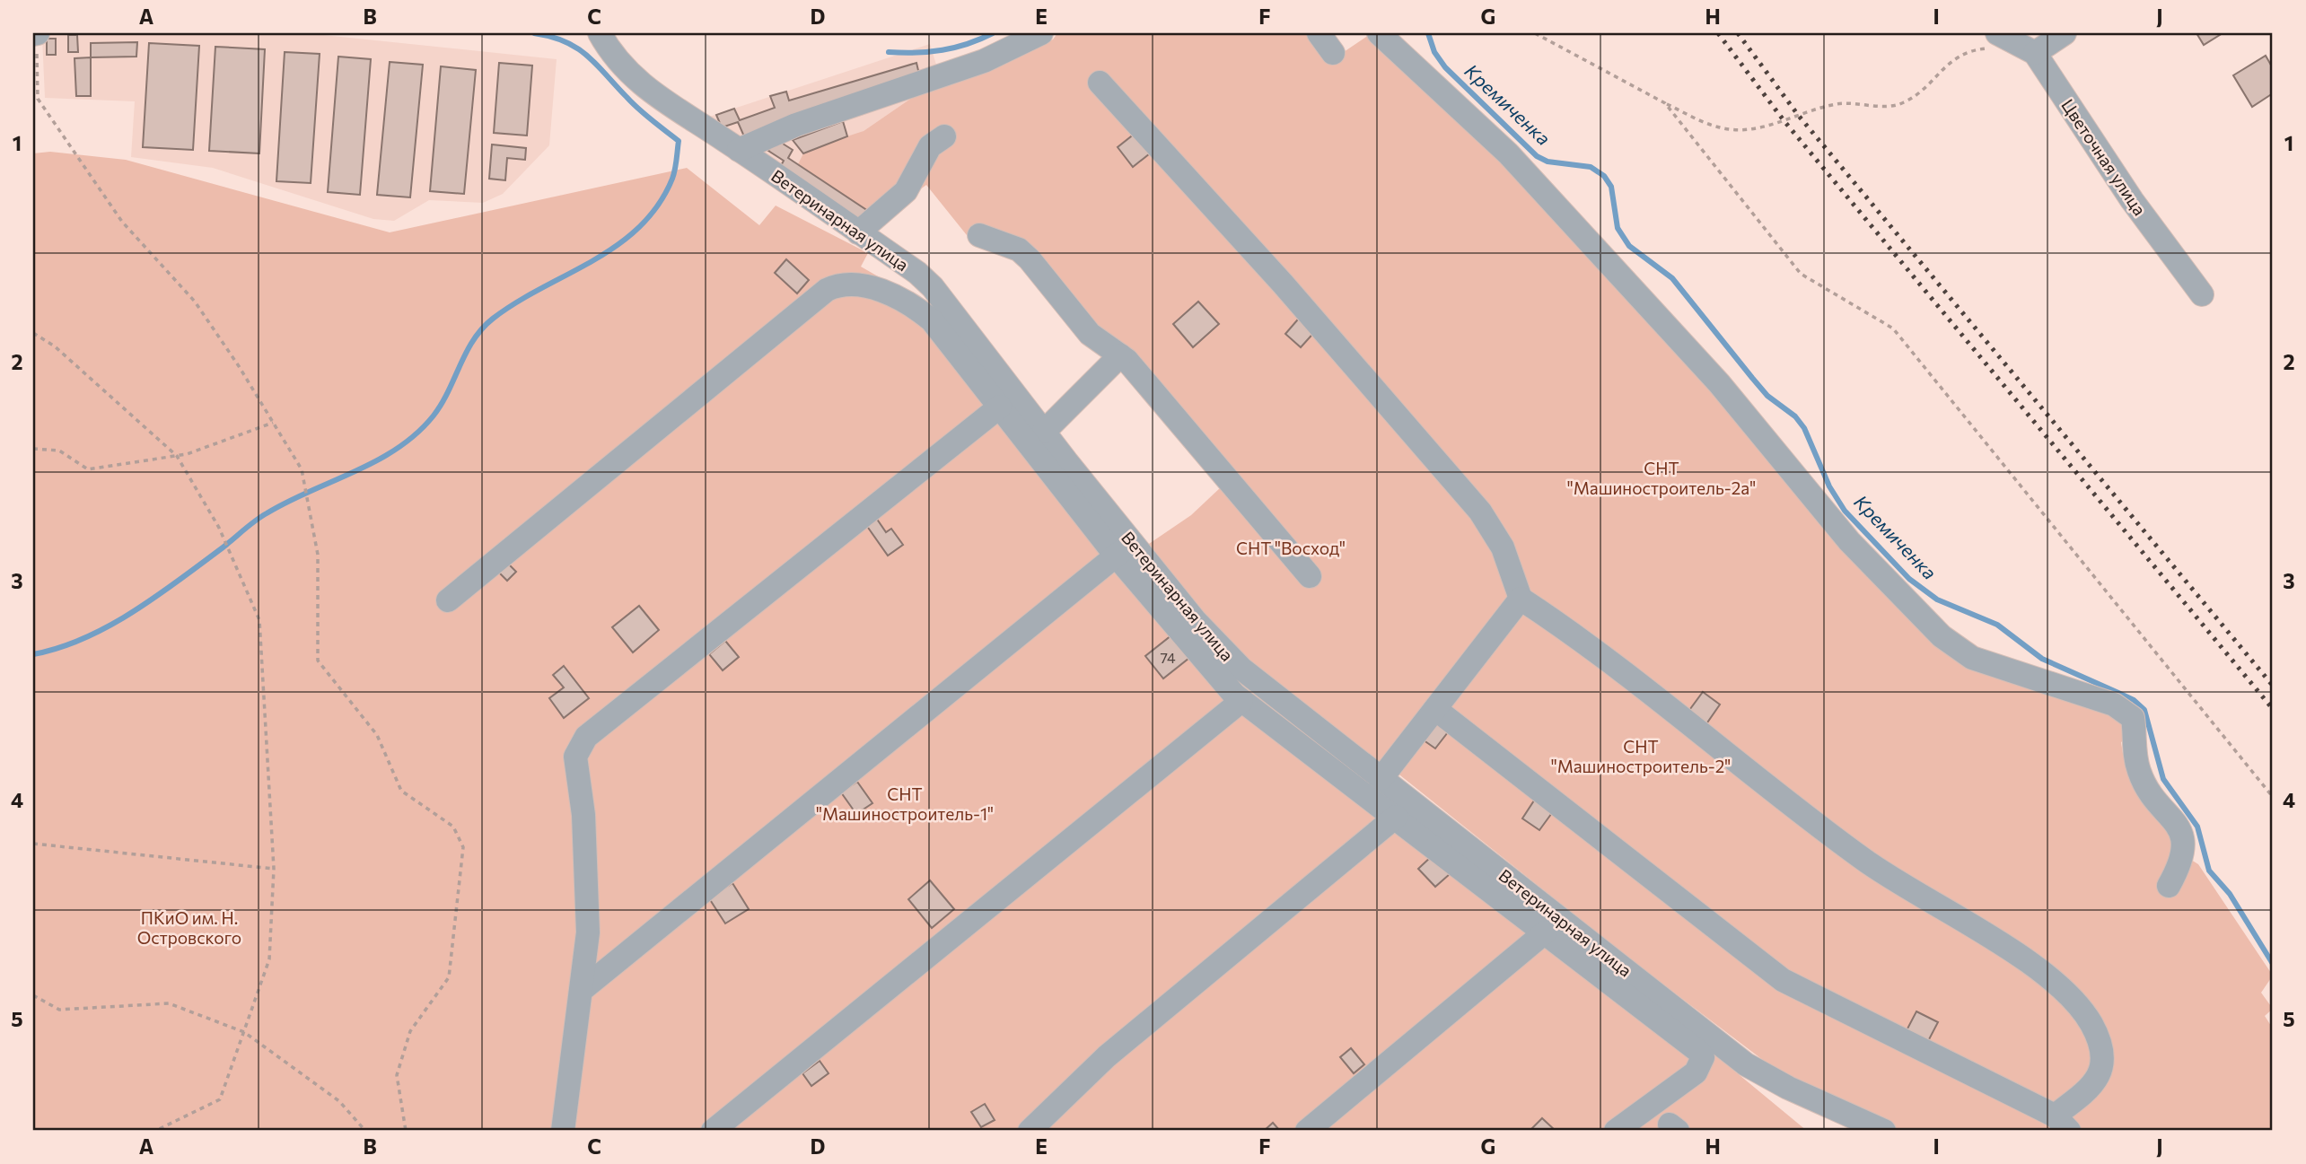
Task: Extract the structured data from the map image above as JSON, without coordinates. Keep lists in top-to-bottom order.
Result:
{
  "streets": {
    "street": ["Цветочная улица", "Ветеринарная улица"]
  },
  "water": ["Кремиченка"],
  "parks": [
    "СНТ \"Машиностроитель-2а\"",
    "СНТ \"Восход\"",
    "СНТ \"Машиностроитель-2\"",
    "СНТ \"Машиностроитель-1\"",
    "ПКиО им. Н. Островского"
  ],
  "house_numbers": ["74"],
  "grid": {
    "columns": [
      "A",
      "B",
      "C",
      "D",
      "E",
      "F",
      "G",
      "H",
      "I",
      "J"
    ],
    "rows": [
      "1",
      "2",
      "3",
      "4",
      "5"
    ]
  }
}
